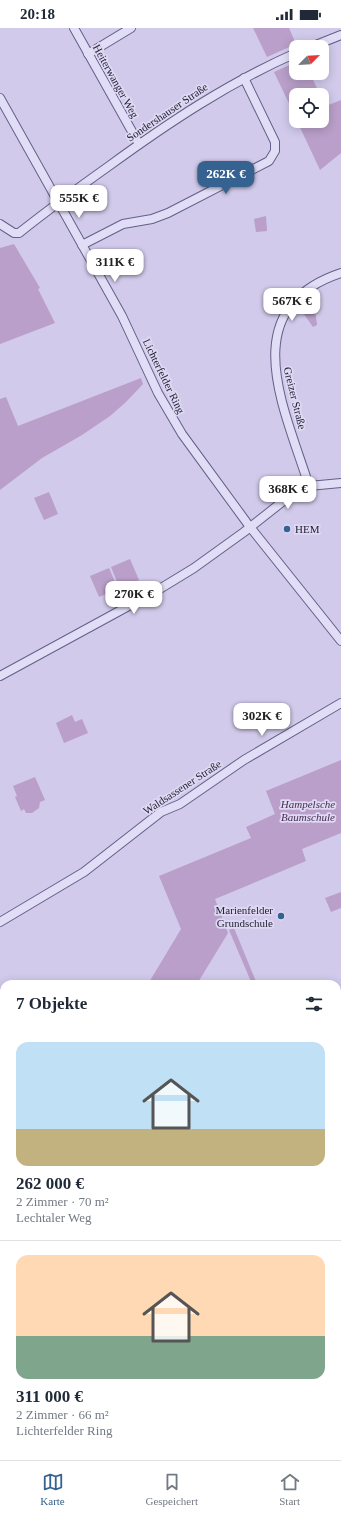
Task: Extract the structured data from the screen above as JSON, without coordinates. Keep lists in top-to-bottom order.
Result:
{
  "streets": {
    "street": [
      "Heiterwanger Weg",
      "Sondershauser Straße",
      "Lichterfelder Ring",
      "Greizer Straße",
      "Waldsassener Straße"
    ]
  },
  "crossings": [
    ["Heiterwanger Weg", "Sondershauser Straße"],
    ["Sondershauser Straße", "Lichterfelder Ring"]
  ],
  "parks": ["Hampelsche Baumschule"],
  "places": ["HEM", "Marienfelder Grundschule"],
  "north": "top right",
  "page": {
    "status": "20:18",
    "price": [
      "262K €",
      "555K €",
      "311K €",
      "567K €",
      "368K €",
      "270K €",
      "302K €"
    ],
    "heading": "7 Objekte",
    "list": [
      {
        "name": "262 000 €",
        "note": "2 Zimmer · 70 m² · Lechtaler Weg"
      },
      {
        "name": "311 000 €",
        "note": "2 Zimmer · 66 m² · Lichterfelder Ring"
      }
    ],
    "tabs": ["Karte", "Gespeichert", "Start"]
  }
}
